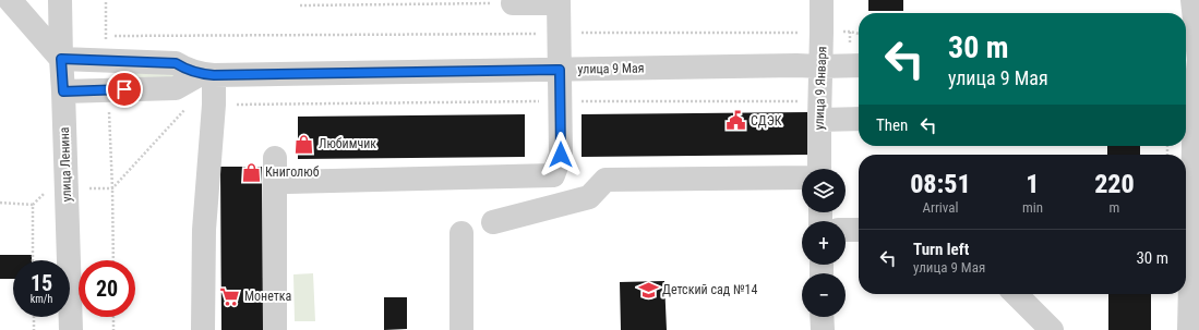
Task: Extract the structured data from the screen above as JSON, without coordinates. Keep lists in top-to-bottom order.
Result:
{
  "streets": {
    "street": ["улица 9 Мая", "улица 9 Января", "улица Ленина"]
  },
  "crossings": [
    ["улица 9 Мая", "улица 9 Января"],
    ["улица 9 Мая", "улица Ленина"]
  ],
  "places": {
    "public building": ["СДЭК"],
    "shop": ["Любимчик", "Книголюб"],
    "school or university": ["Детский сад №14"],
    "supermarket": ["Монетка"]
  },
  "page": {
    "turn": ["30 m", "улица 9 Мая"],
    "then": "Then",
    "eta": [
      "08:51",
      "Arrival",
      "1",
      "min",
      "220",
      "m"
    ],
    "map_buttons": ["+", "−"],
    "list": [
      {
        "name": "Turn left",
        "note": "улица 9 Мая",
        "value": "30 m"
      }
    ],
    "speed": "15 km/h",
    "limit": "20"
  }
}
